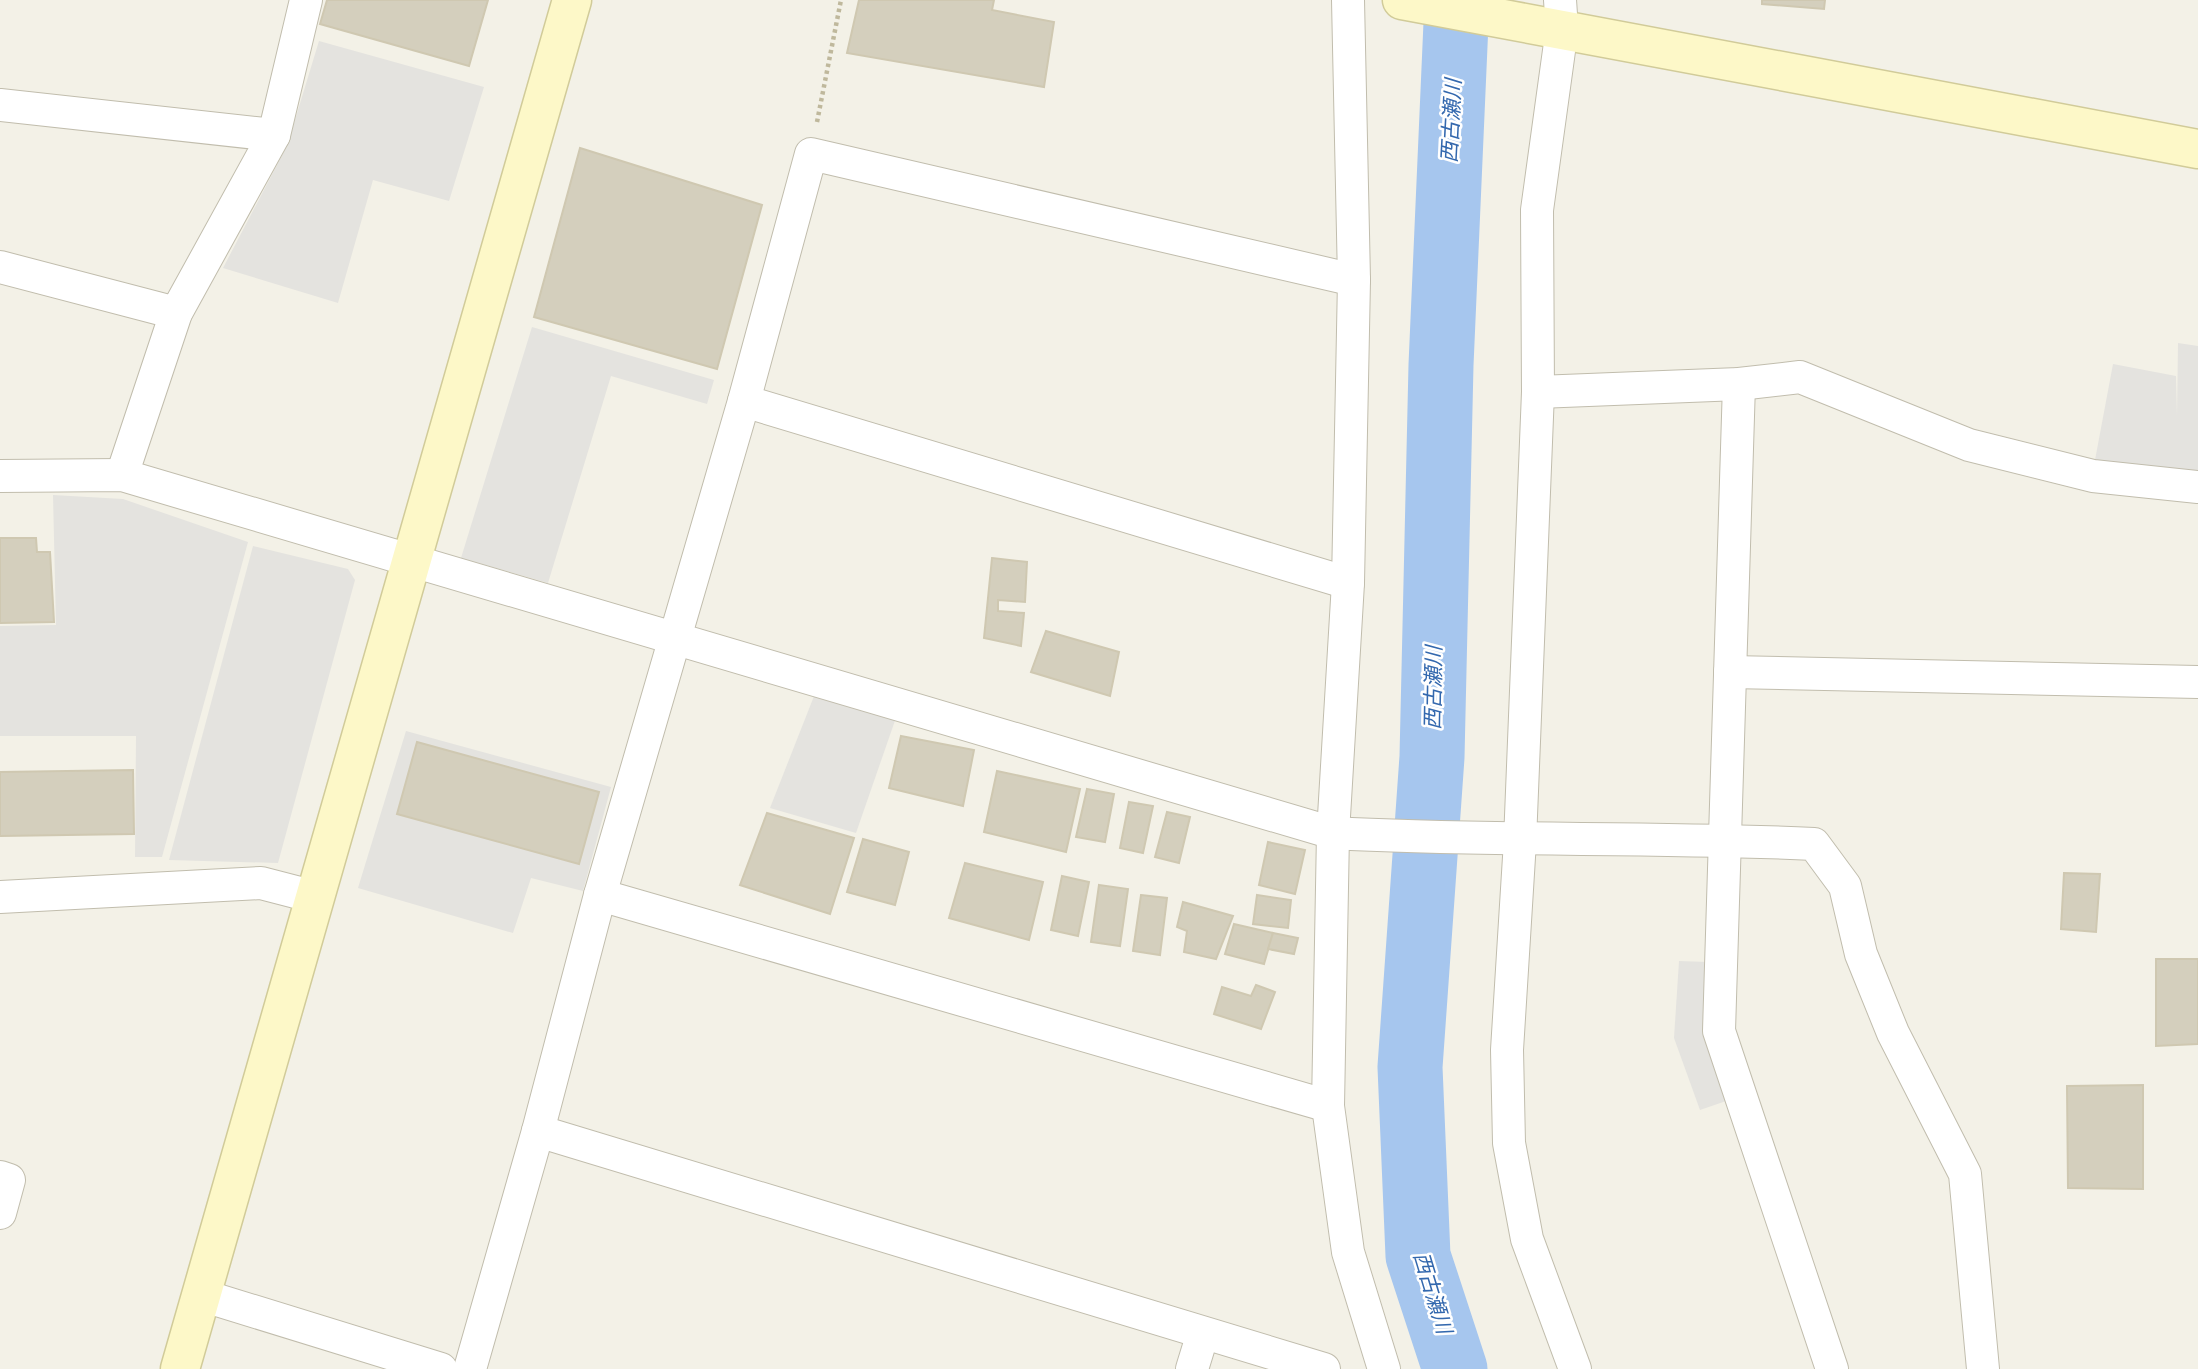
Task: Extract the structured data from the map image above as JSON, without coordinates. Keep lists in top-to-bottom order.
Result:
{
  "water": ["西古瀬川"]
}
